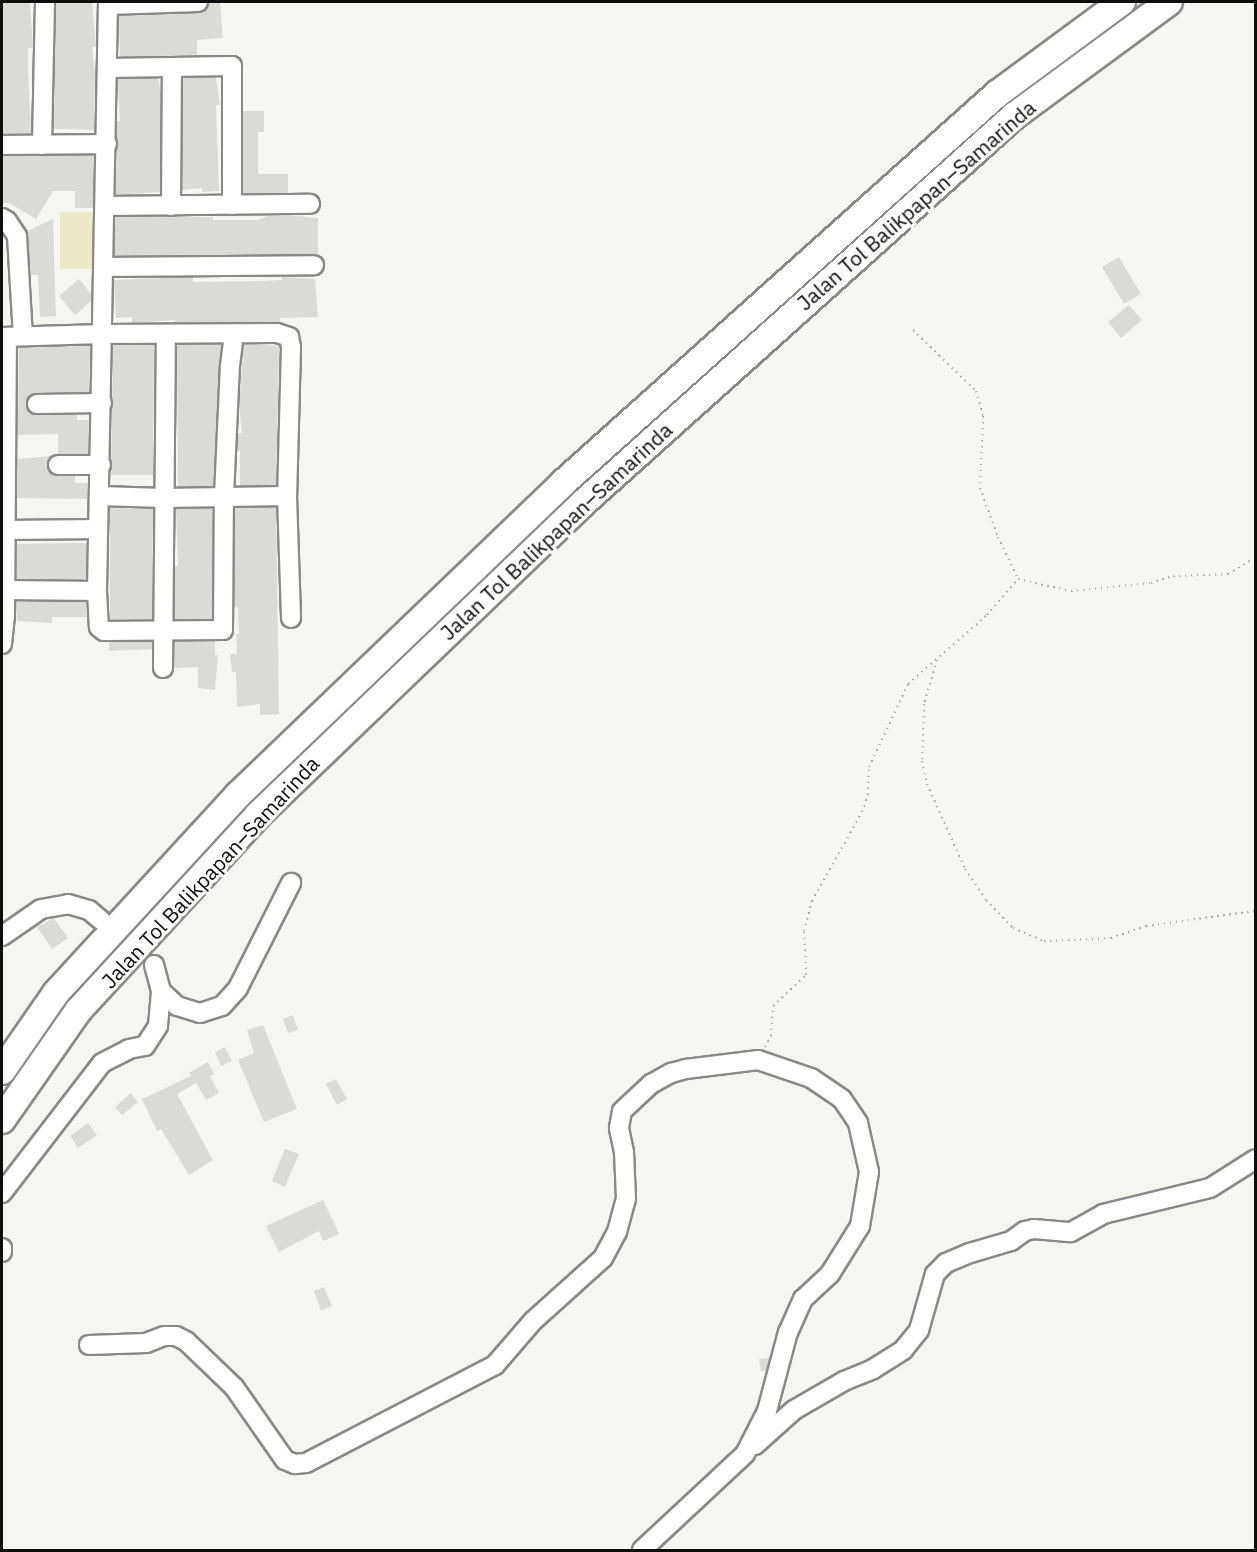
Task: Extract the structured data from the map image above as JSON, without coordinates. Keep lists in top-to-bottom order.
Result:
{
  "streets": {
    "highway": ["Jalan Tol Balikpapan–Samarinda"]
  }
}
